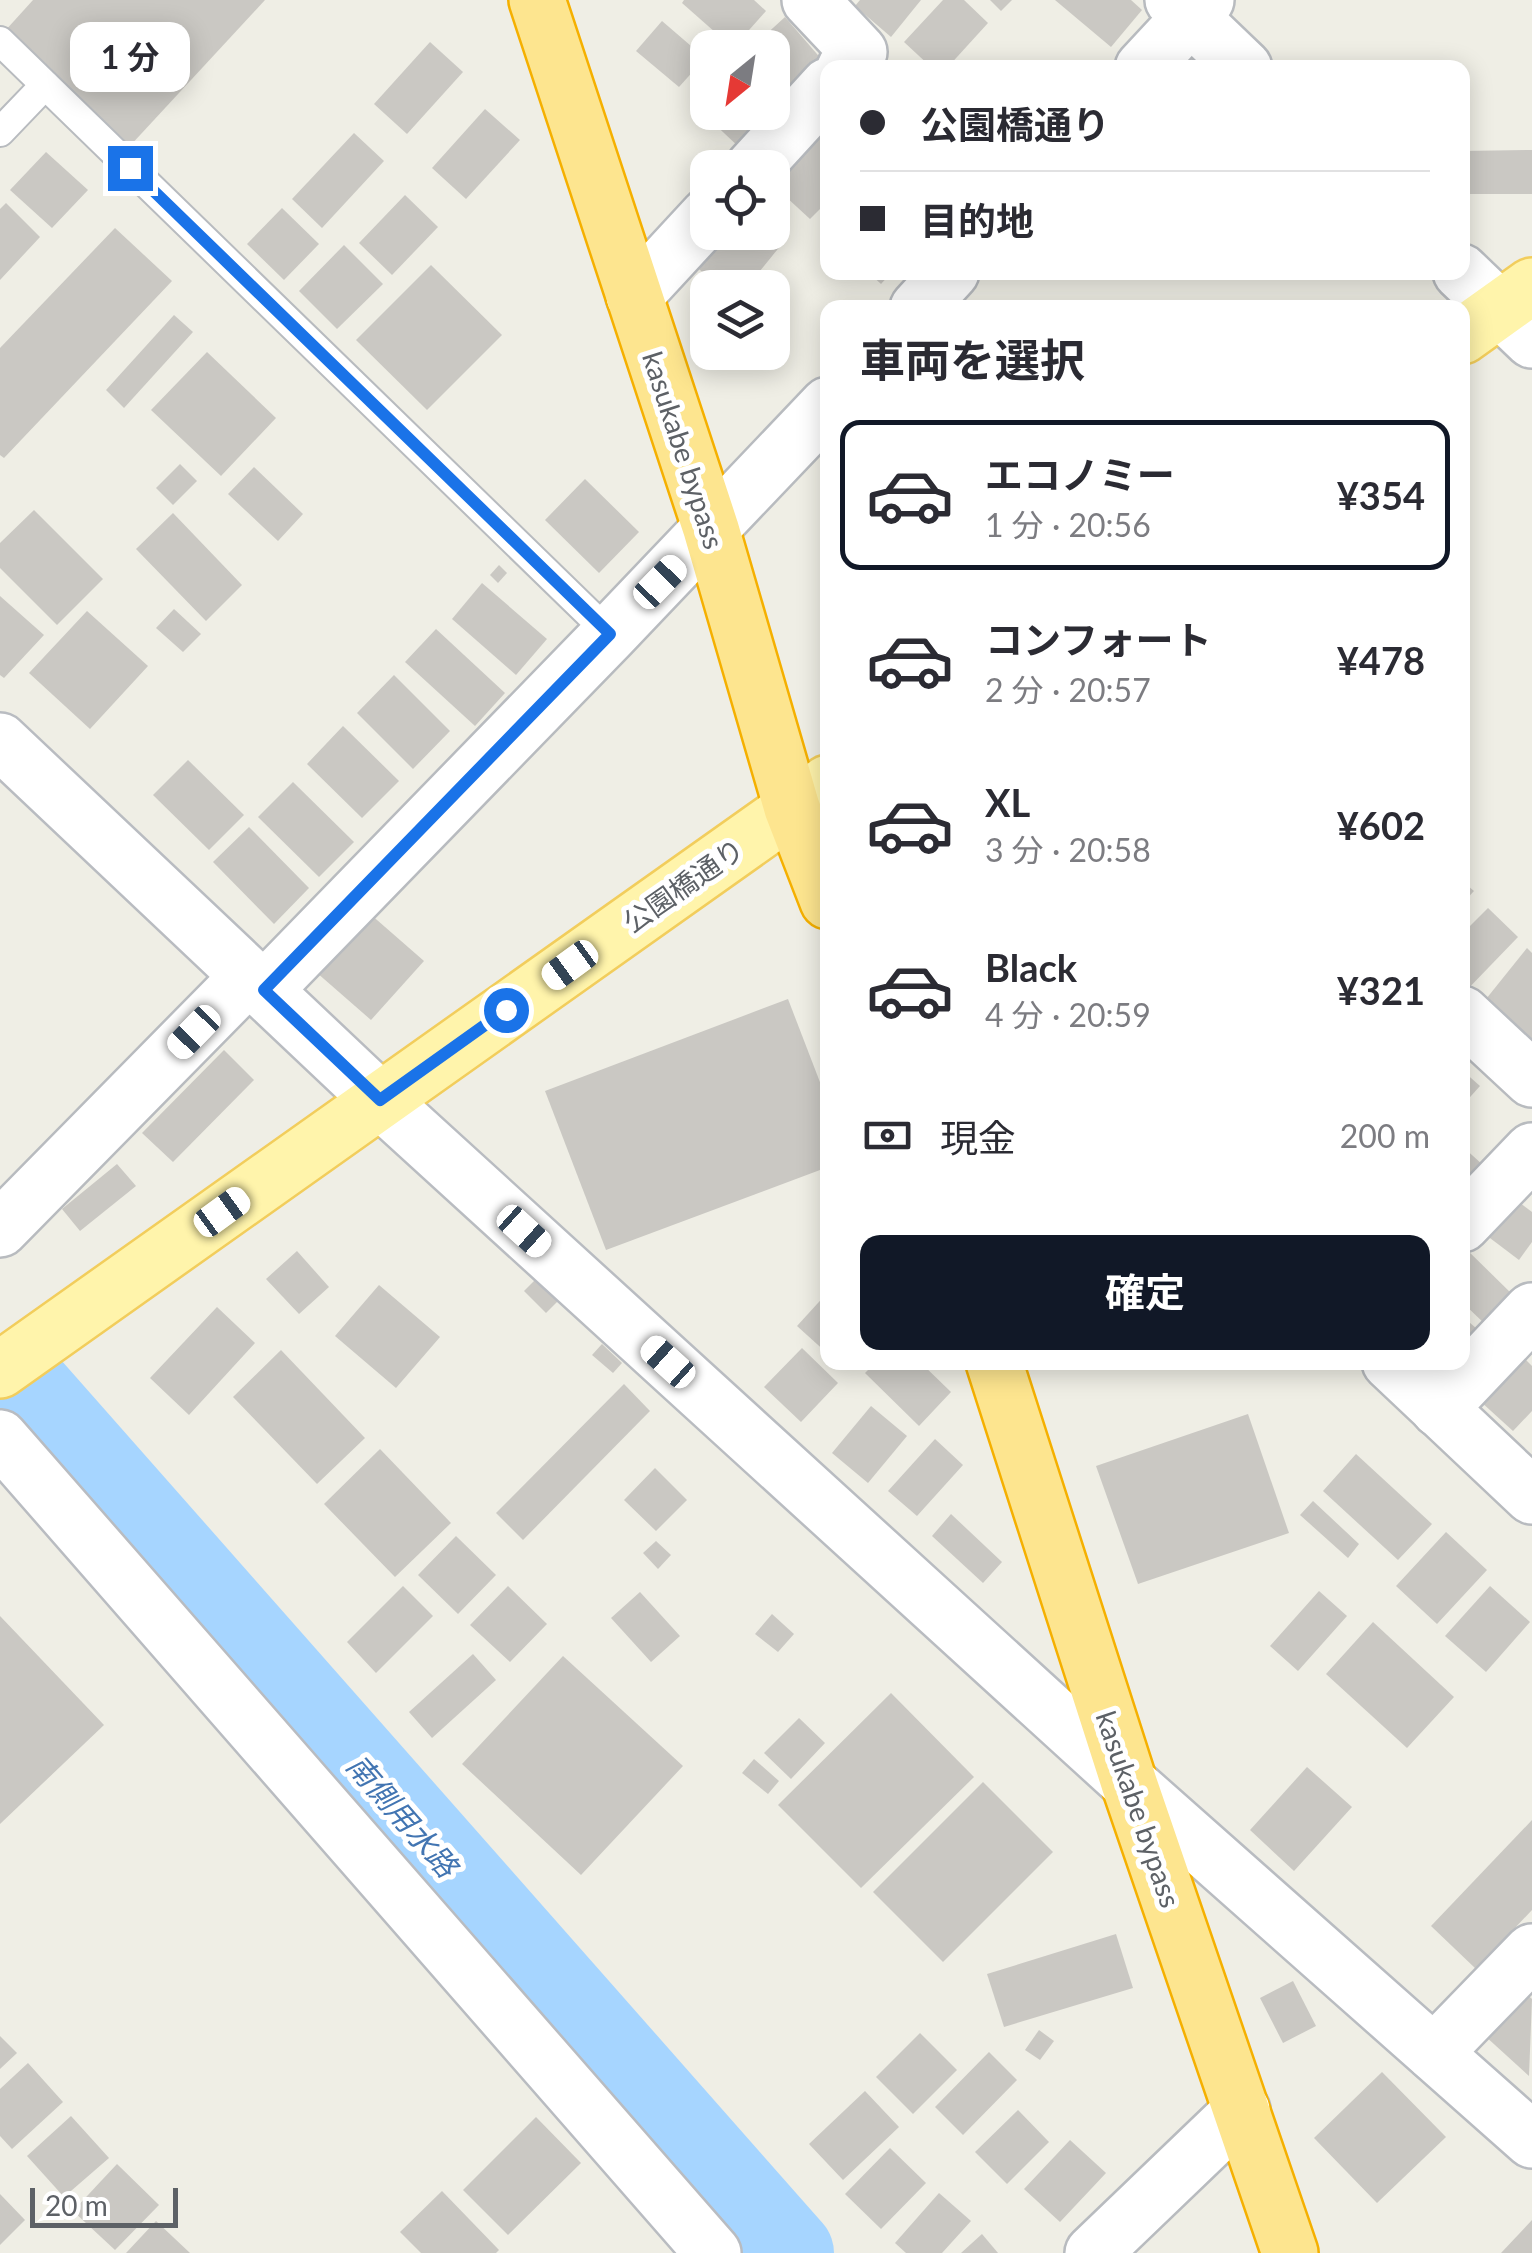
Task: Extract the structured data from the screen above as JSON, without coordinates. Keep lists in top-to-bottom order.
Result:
{
  "streets": {
    "highway": ["kasukabe bypass"],
    "main road": ["公園橋通り"]
  },
  "crossings": [
    ["kasukabe bypass", "公園橋通り"]
  ],
  "water": ["南側用水路"],
  "scale_bar": "20 m",
  "north": "bottom left",
  "page": {
    "bubble": "1 分",
    "banner": ["公園橋通り", "目的地"],
    "heading": "車両を選択",
    "list": [
      {
        "name": "エコノミー",
        "note": "1 分 · 20:56",
        "value": "¥354"
      },
      {
        "name": "コンフォート",
        "note": "2 分 · 20:57",
        "value": "¥478"
      },
      {
        "name": "XL",
        "note": "3 分 · 20:58",
        "value": "¥602"
      },
      {
        "name": "Black",
        "note": "4 分 · 20:59",
        "value": "¥321"
      }
    ],
    "pay": ["現金", "200 m"],
    "buttons": "確定",
    "scale": "20 m"
  }
}
